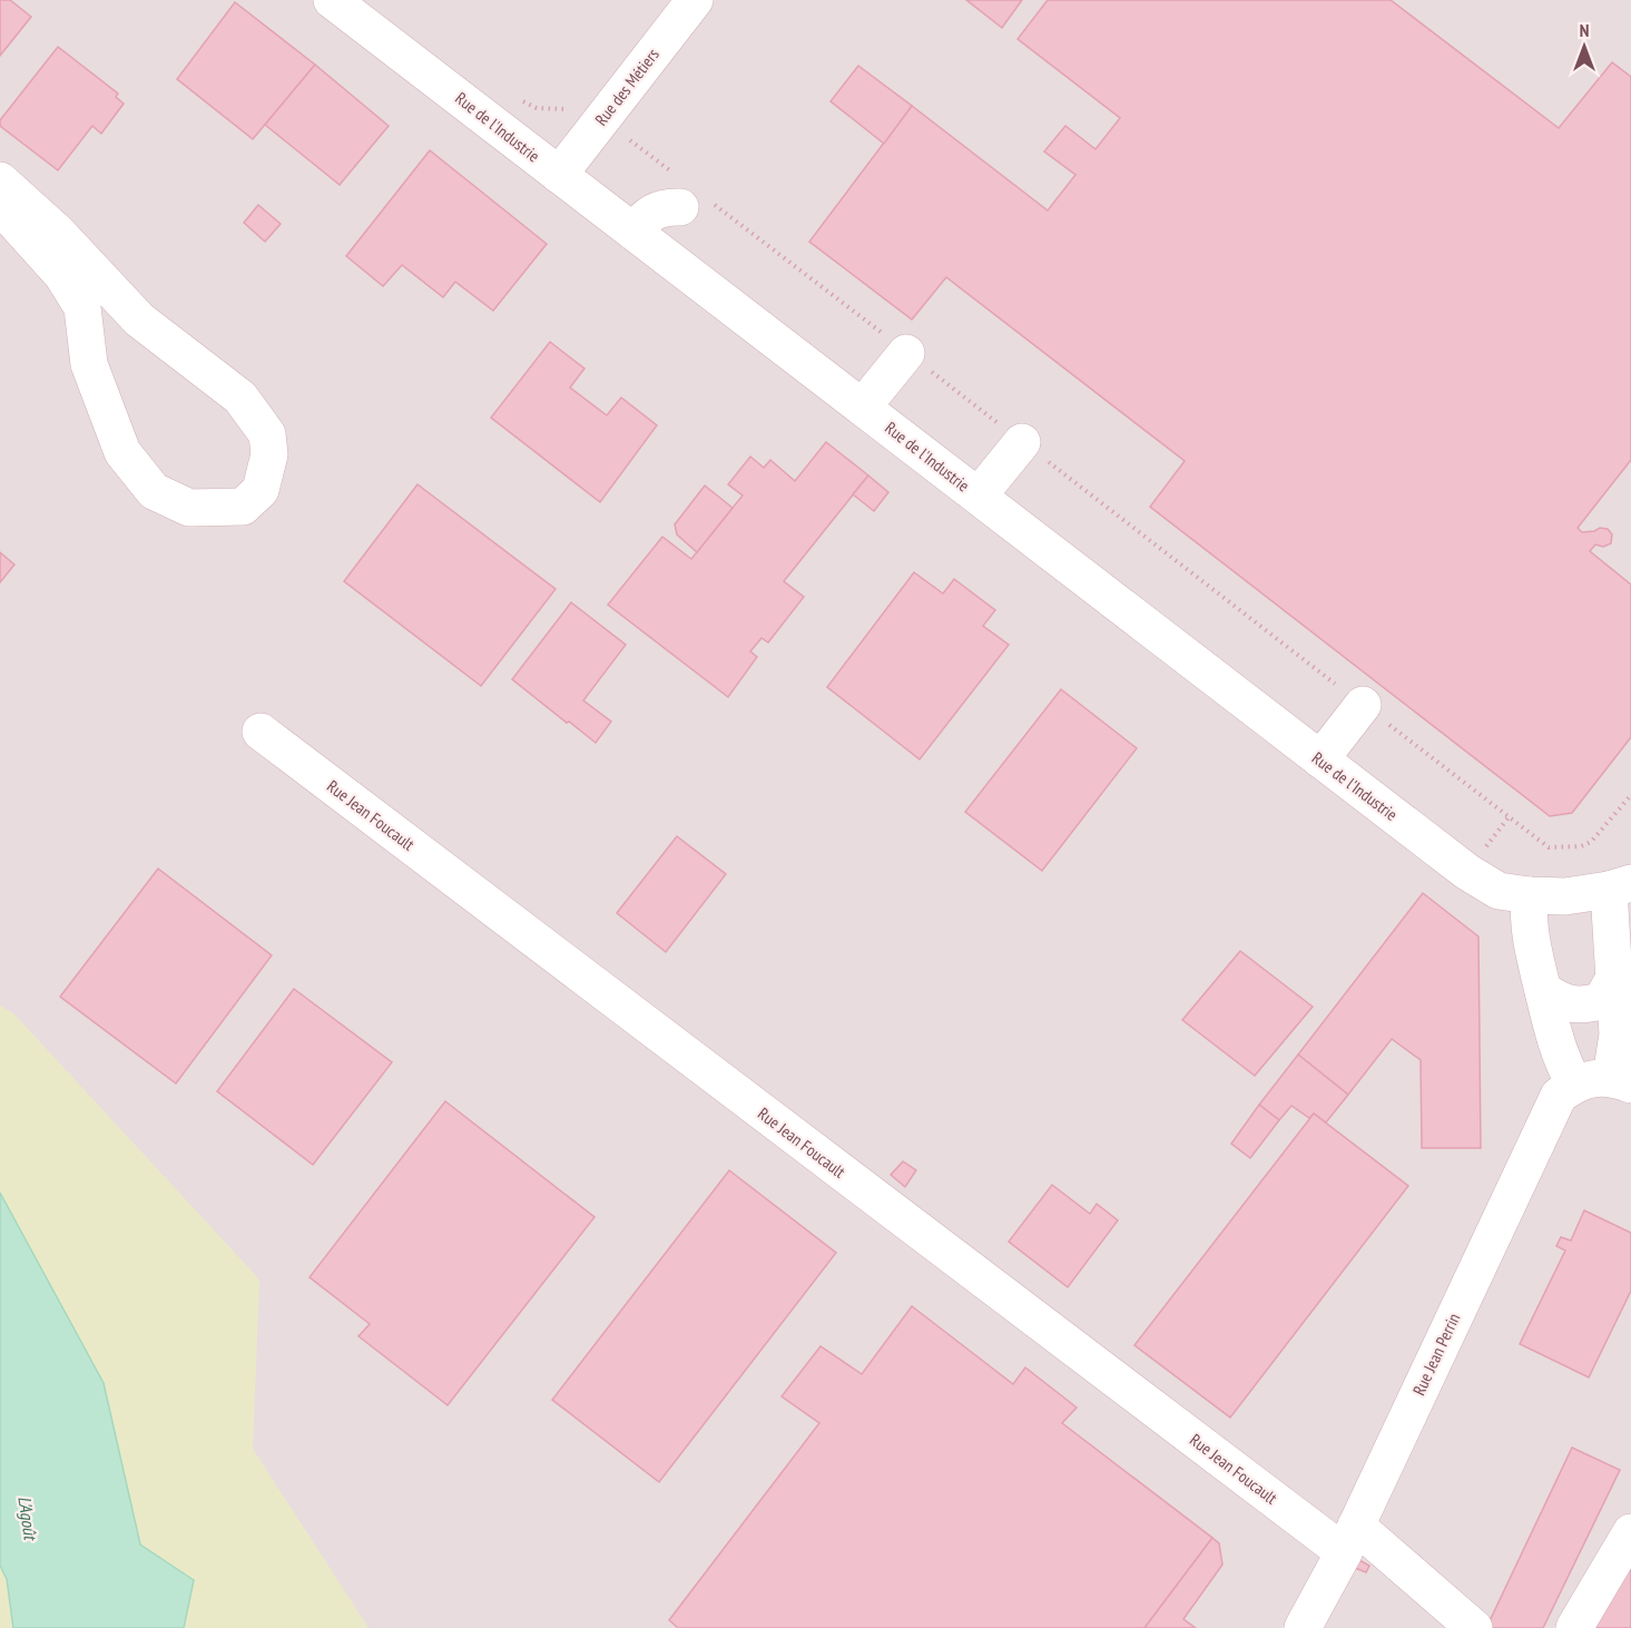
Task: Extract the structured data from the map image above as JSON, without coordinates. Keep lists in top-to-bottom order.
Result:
{
  "streets": {
    "street": [
      "Rue des Métiers",
      "Rue de l'Industrie",
      "Rue Jean Foucault",
      "Rue Jean Perrin"
    ]
  },
  "crossings": [
    ["Rue des Métiers", "Rue de l'Industrie"],
    ["Rue de l'Industrie", "Rue Jean Perrin"],
    ["Rue Jean Foucault", "Rue Jean Perrin"]
  ],
  "water": ["L'Agoût"],
  "north": "top"
}
